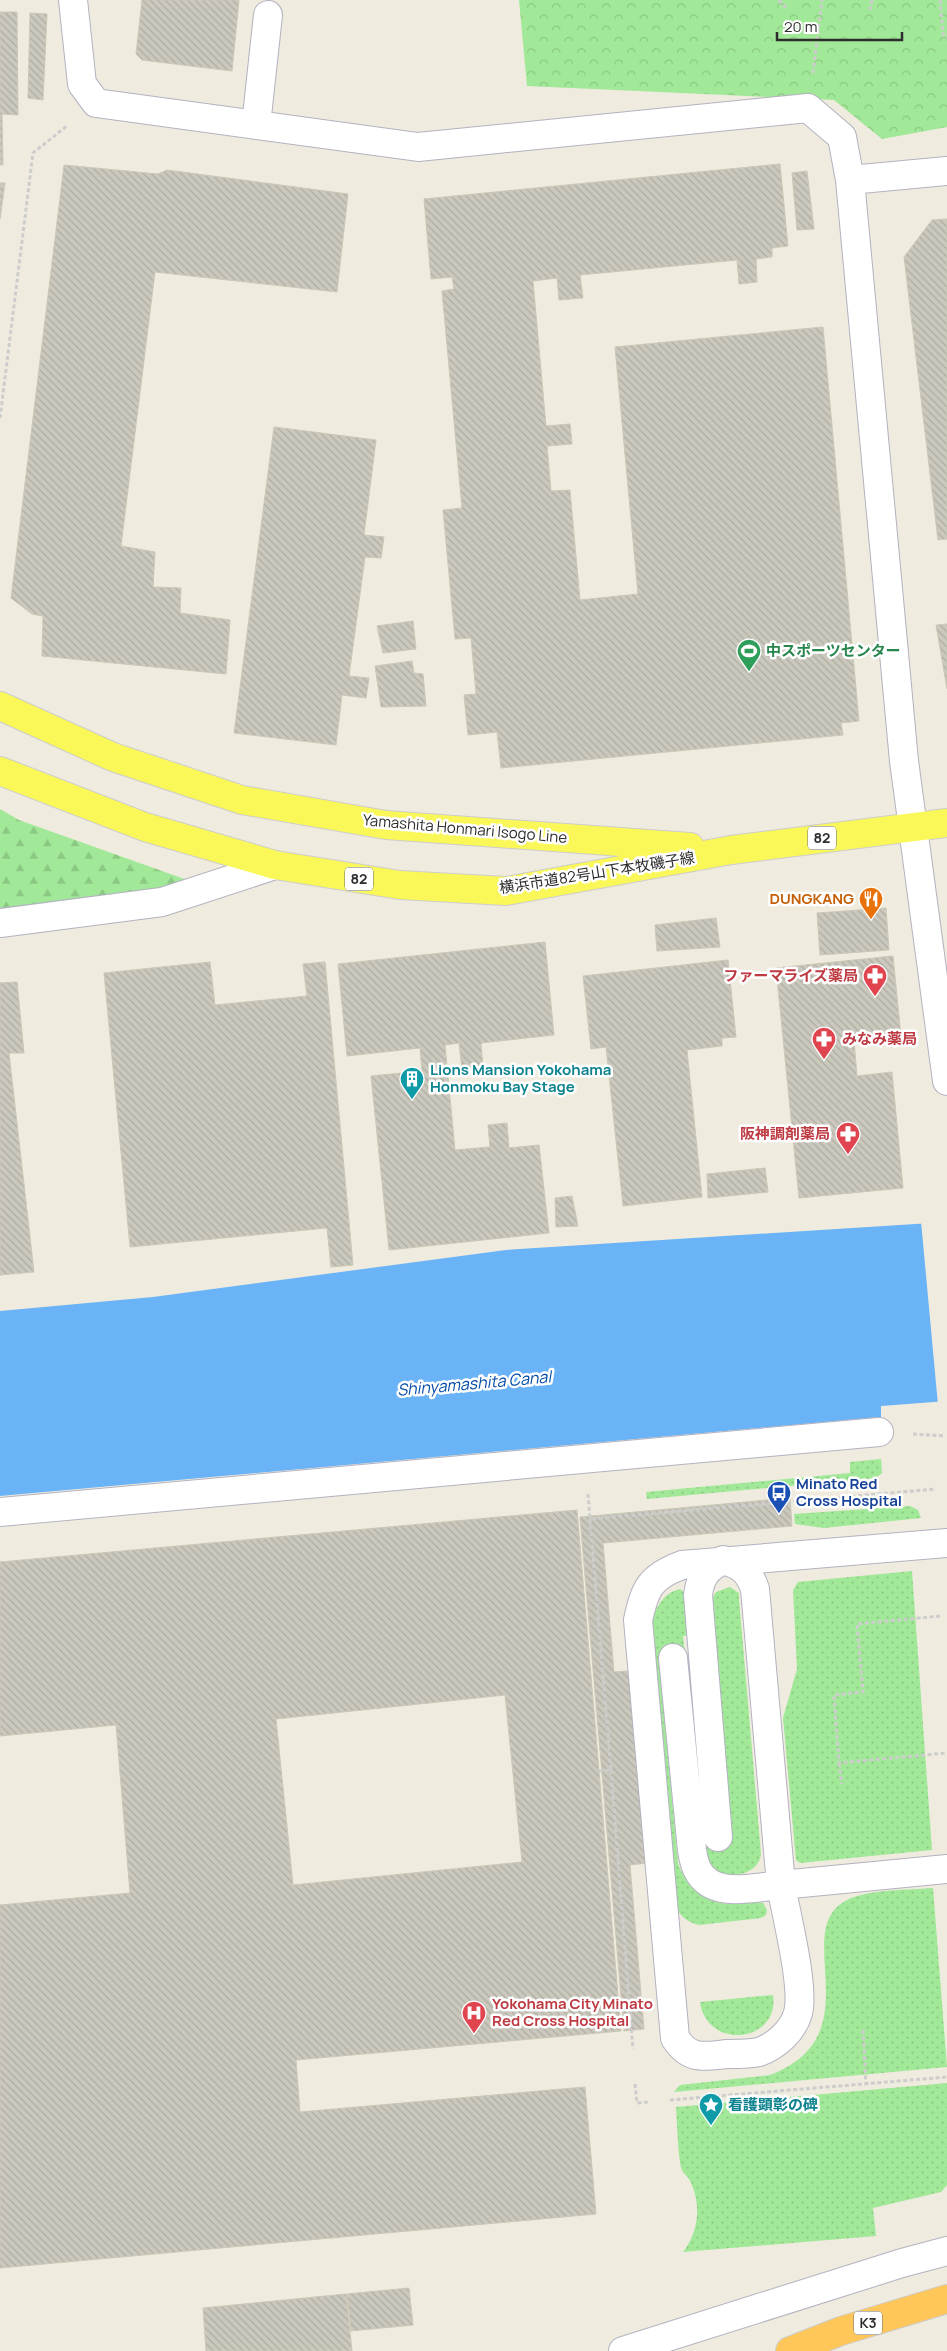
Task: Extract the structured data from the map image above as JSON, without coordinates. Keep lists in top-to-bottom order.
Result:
{
  "streets": {
    "highway": ["K3"],
    "main road": ["Yamashita Honmari Isogo Line", "82", "横浜市道82号山下本牧磯子線"]
  },
  "crossings": [
    ["Yamashita Honmari Isogo Line", "横浜市道82号山下本牧磯子線"]
  ],
  "water": ["Shinyamashita Canal"],
  "places": {
    "sports": ["中スポーツセンター"],
    "restaurant": ["DUNGKANG"],
    "pharmacy": ["ファーマライズ薬局", "みなみ薬局", "阪神調剤薬局"],
    "building": ["Lions Mansion Yokohama Honmoku Bay Stage"],
    "bus stop": ["Minato Red Cross Hospital"],
    "hospital": ["Yokohama City Minato Red Cross Hospital"],
    "place": ["看護顕彰の碑"]
  },
  "scale_bar": "20 m"
}
